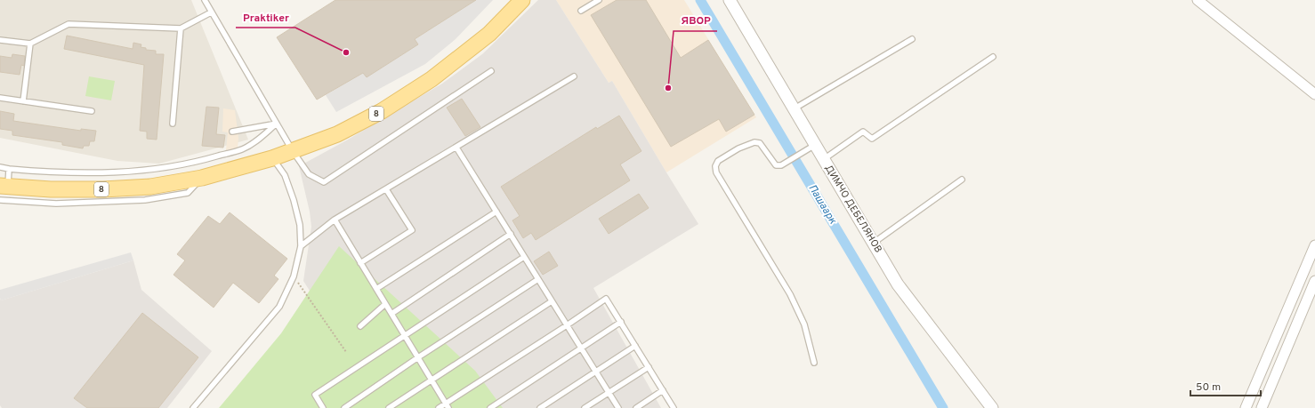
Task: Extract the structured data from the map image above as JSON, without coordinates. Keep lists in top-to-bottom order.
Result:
{
  "streets": {
    "main road": ["8"],
    "street": ["ДИМЧО ДЕБЕЛЯНОВ"]
  },
  "water": ["Пашаарк"],
  "places": ["Praktiker", "ЯВОР"],
  "scale_bar": "50 m"
}
